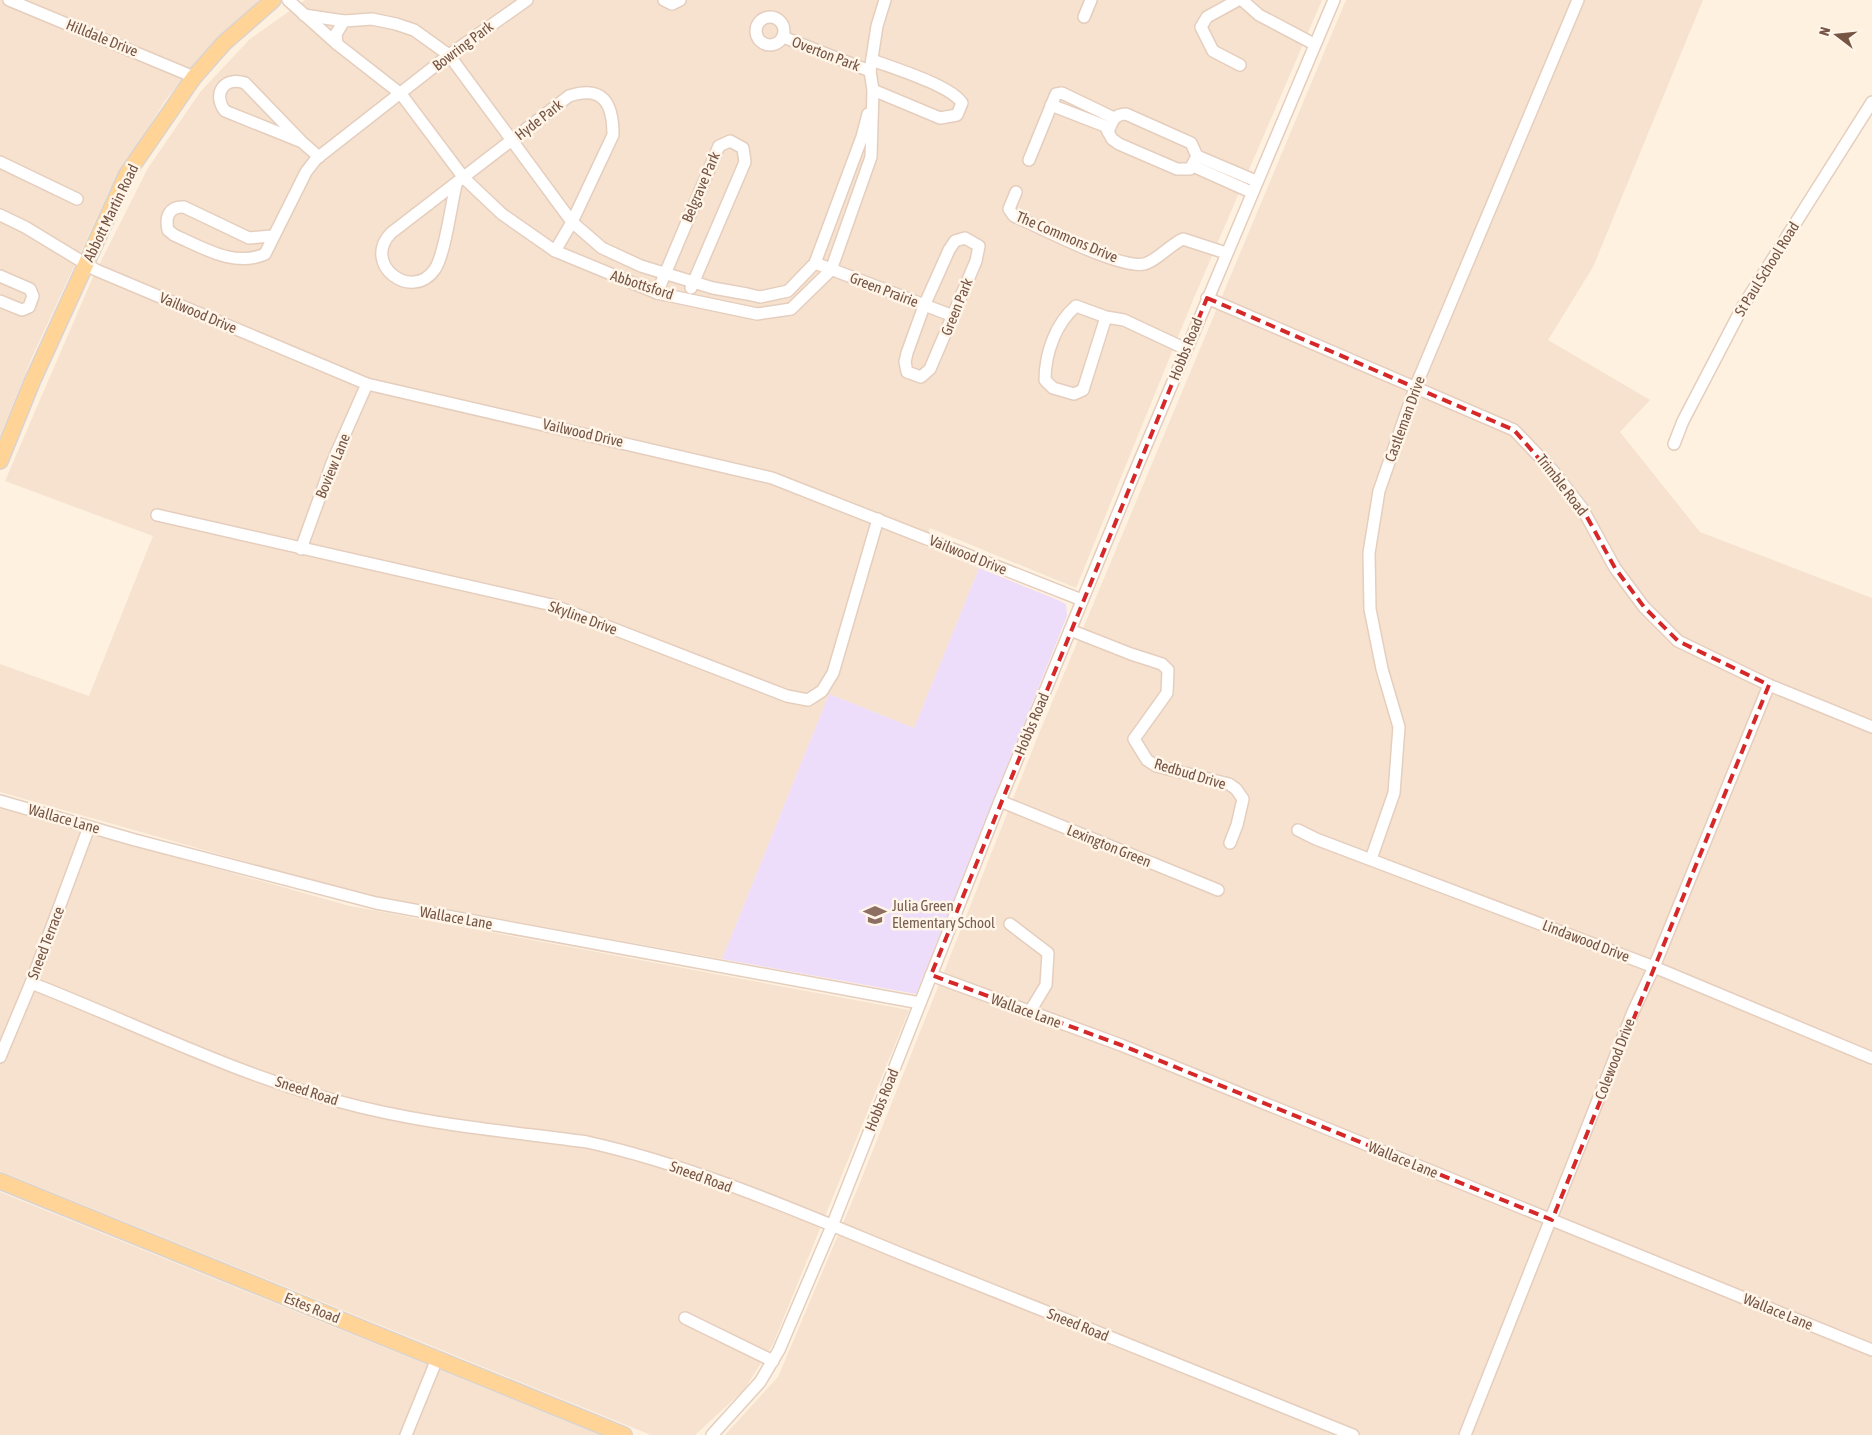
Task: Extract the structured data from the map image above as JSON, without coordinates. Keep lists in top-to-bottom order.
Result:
{
  "streets": {
    "main road": ["Abbott Martin Road", "Estes Road"],
    "street": [
      "Hilldale Drive",
      "Bowring Park",
      "Overton Park",
      "Hyde Park",
      "Belgrave Park",
      "The Commons Drive",
      "St Paul School Road",
      "Abbottsford",
      "Green Prairie",
      "Green Park",
      "Vailwood Drive",
      "Hobbs Road",
      "Castleman Drive",
      "Boview Lane",
      "Trimble Road",
      "Skyline Drive",
      "Redbud Drive",
      "Wallace Lane",
      "Lexington Green",
      "Lindawood Drive",
      "Sneed Terrace",
      "Colewood Drive",
      "Sneed Road"
    ]
  },
  "crossings": [
    ["Hilldale Drive", "Abbott Martin Road"],
    ["Bowring Park", "Abbottsford"],
    ["Overton Park", "Abbottsford"],
    ["Hyde Park", "Abbottsford"],
    ["Belgrave Park", "Abbottsford"],
    ["Abbott Martin Road", "Vailwood Drive"],
    ["The Commons Drive", "Hobbs Road"],
    ["Abbottsford", "Green Prairie"],
    ["Green Prairie", "Green Park"],
    ["Vailwood Drive", "Hobbs Road"],
    ["Vailwood Drive", "Boview Lane"],
    ["Vailwood Drive", "Skyline Drive"],
    ["Hobbs Road", "Trimble Road"],
    ["Hobbs Road", "Redbud Drive"],
    ["Hobbs Road", "Wallace Lane"],
    ["Hobbs Road", "Lexington Green"],
    ["Hobbs Road", "Sneed Road"],
    ["Castleman Drive", "Trimble Road"],
    ["Castleman Drive", "Lindawood Drive"],
    ["Boview Lane", "Skyline Drive"],
    ["Trimble Road", "Colewood Drive"],
    ["Wallace Lane", "Sneed Terrace"],
    ["Wallace Lane", "Colewood Drive"],
    ["Lindawood Drive", "Colewood Drive"],
    ["Sneed Terrace", "Sneed Road"]
  ],
  "places": {
    "school or university": ["Julia Green Elementary School"]
  },
  "north": "left"
}
